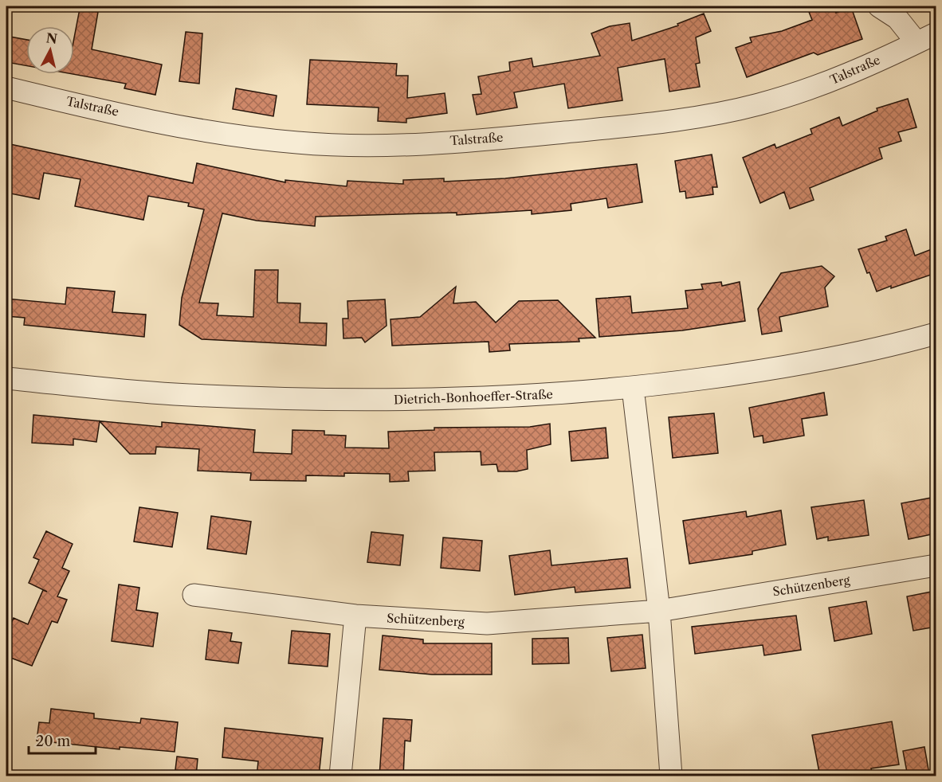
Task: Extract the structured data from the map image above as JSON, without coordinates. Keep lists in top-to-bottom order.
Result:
{
  "streets": {
    "street": ["Talstraße", "Dietrich-Bonhoeffer-Straße", "Schützenberg"]
  },
  "scale_bar": "20 m",
  "north": "top"
}
